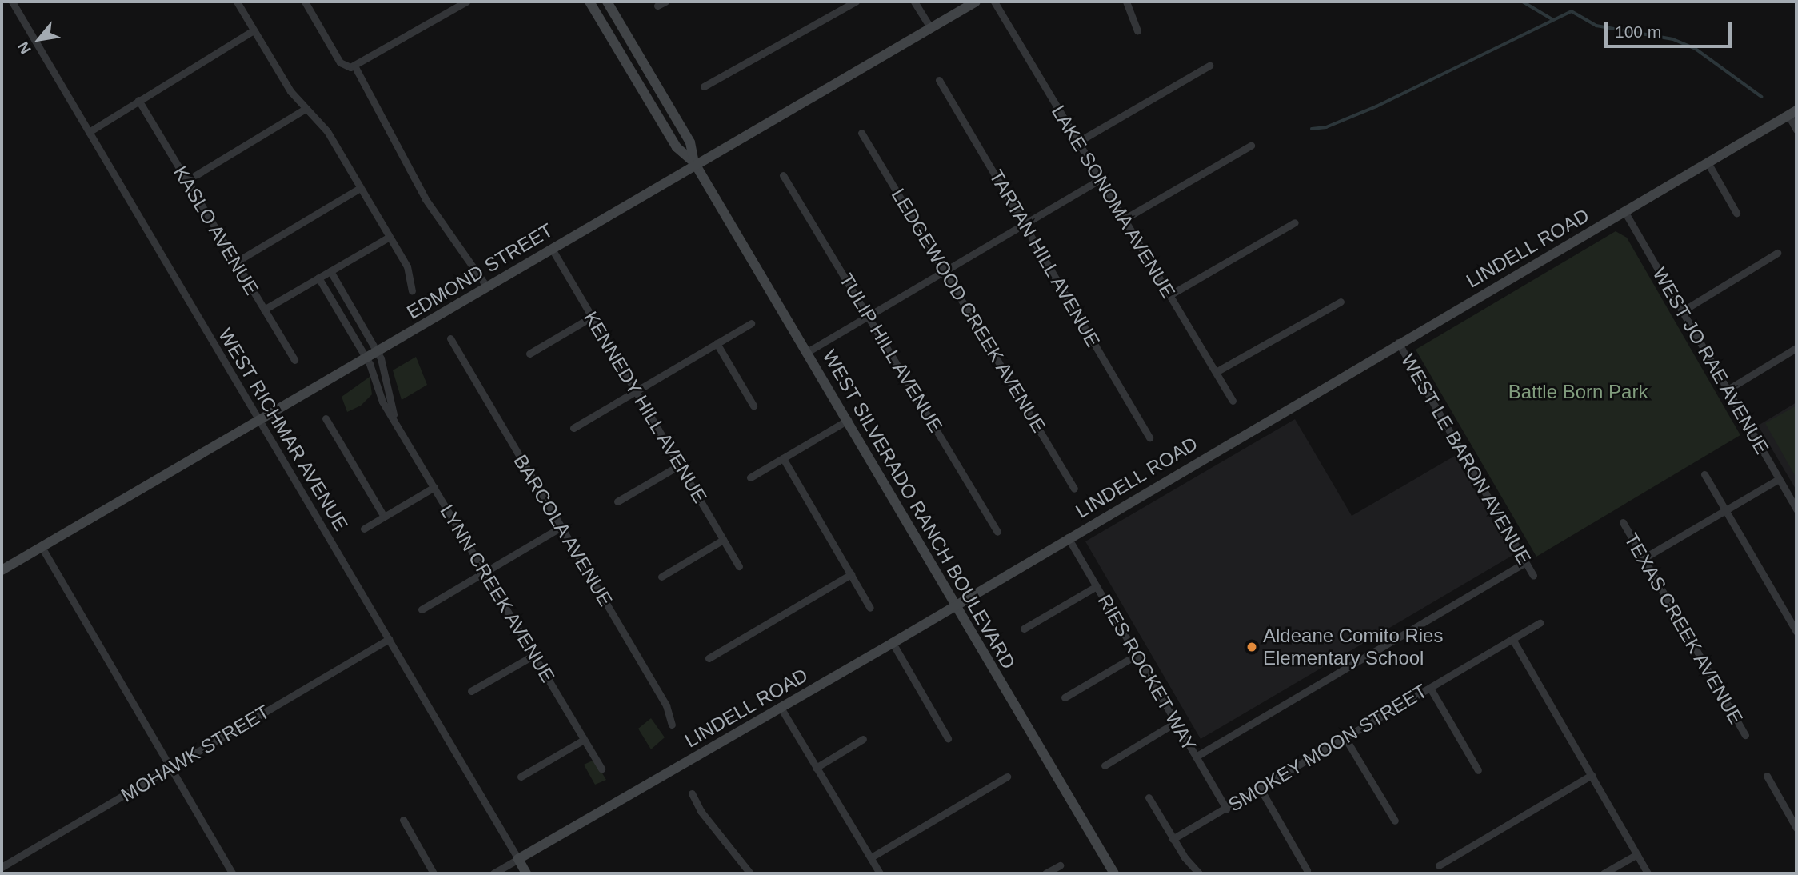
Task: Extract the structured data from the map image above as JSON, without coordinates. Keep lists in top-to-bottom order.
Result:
{
  "streets": {
    "street": [
      "LAKE SONOMA AVENUE",
      "KASLO AVENUE",
      "LINDELL ROAD",
      "TARTAN HILL AVENUE",
      "EDMOND STREET",
      "LEDGEWOOD CREEK AVENUE",
      "TULIP HILL AVENUE",
      "WEST JO RAE AVENUE",
      "KENNEDY HILL AVENUE",
      "WEST RICHMAR AVENUE",
      "WEST LE BARON AVENUE",
      "WEST SILVERADO RANCH BOULEVARD",
      "BARCOLA AVENUE",
      "LYNN CREEK AVENUE",
      "TEXAS CREEK AVENUE",
      "RIES ROCKET WAY",
      "SMOKEY MOON STREET",
      "MOHAWK STREET"
    ]
  },
  "crossings": [
    ["LINDELL ROAD", "WEST JO RAE AVENUE"],
    ["LINDELL ROAD", "WEST RICHMAR AVENUE"],
    ["LINDELL ROAD", "WEST LE BARON AVENUE"],
    ["LINDELL ROAD", "WEST SILVERADO RANCH BOULEVARD"],
    ["LINDELL ROAD", "RIES ROCKET WAY"],
    ["EDMOND STREET", "KENNEDY HILL AVENUE"],
    ["EDMOND STREET", "WEST RICHMAR AVENUE"],
    ["EDMOND STREET", "WEST SILVERADO RANCH BOULEVARD"],
    ["EDMOND STREET", "LYNN CREEK AVENUE"],
    ["WEST RICHMAR AVENUE", "MOHAWK STREET"],
    ["RIES ROCKET WAY", "SMOKEY MOON STREET"]
  ],
  "parks": ["Battle Born Park"],
  "places": ["Aldeane Comito Ries Elementary School"],
  "scale_bar": "100 m",
  "north": "bottom left"
}
